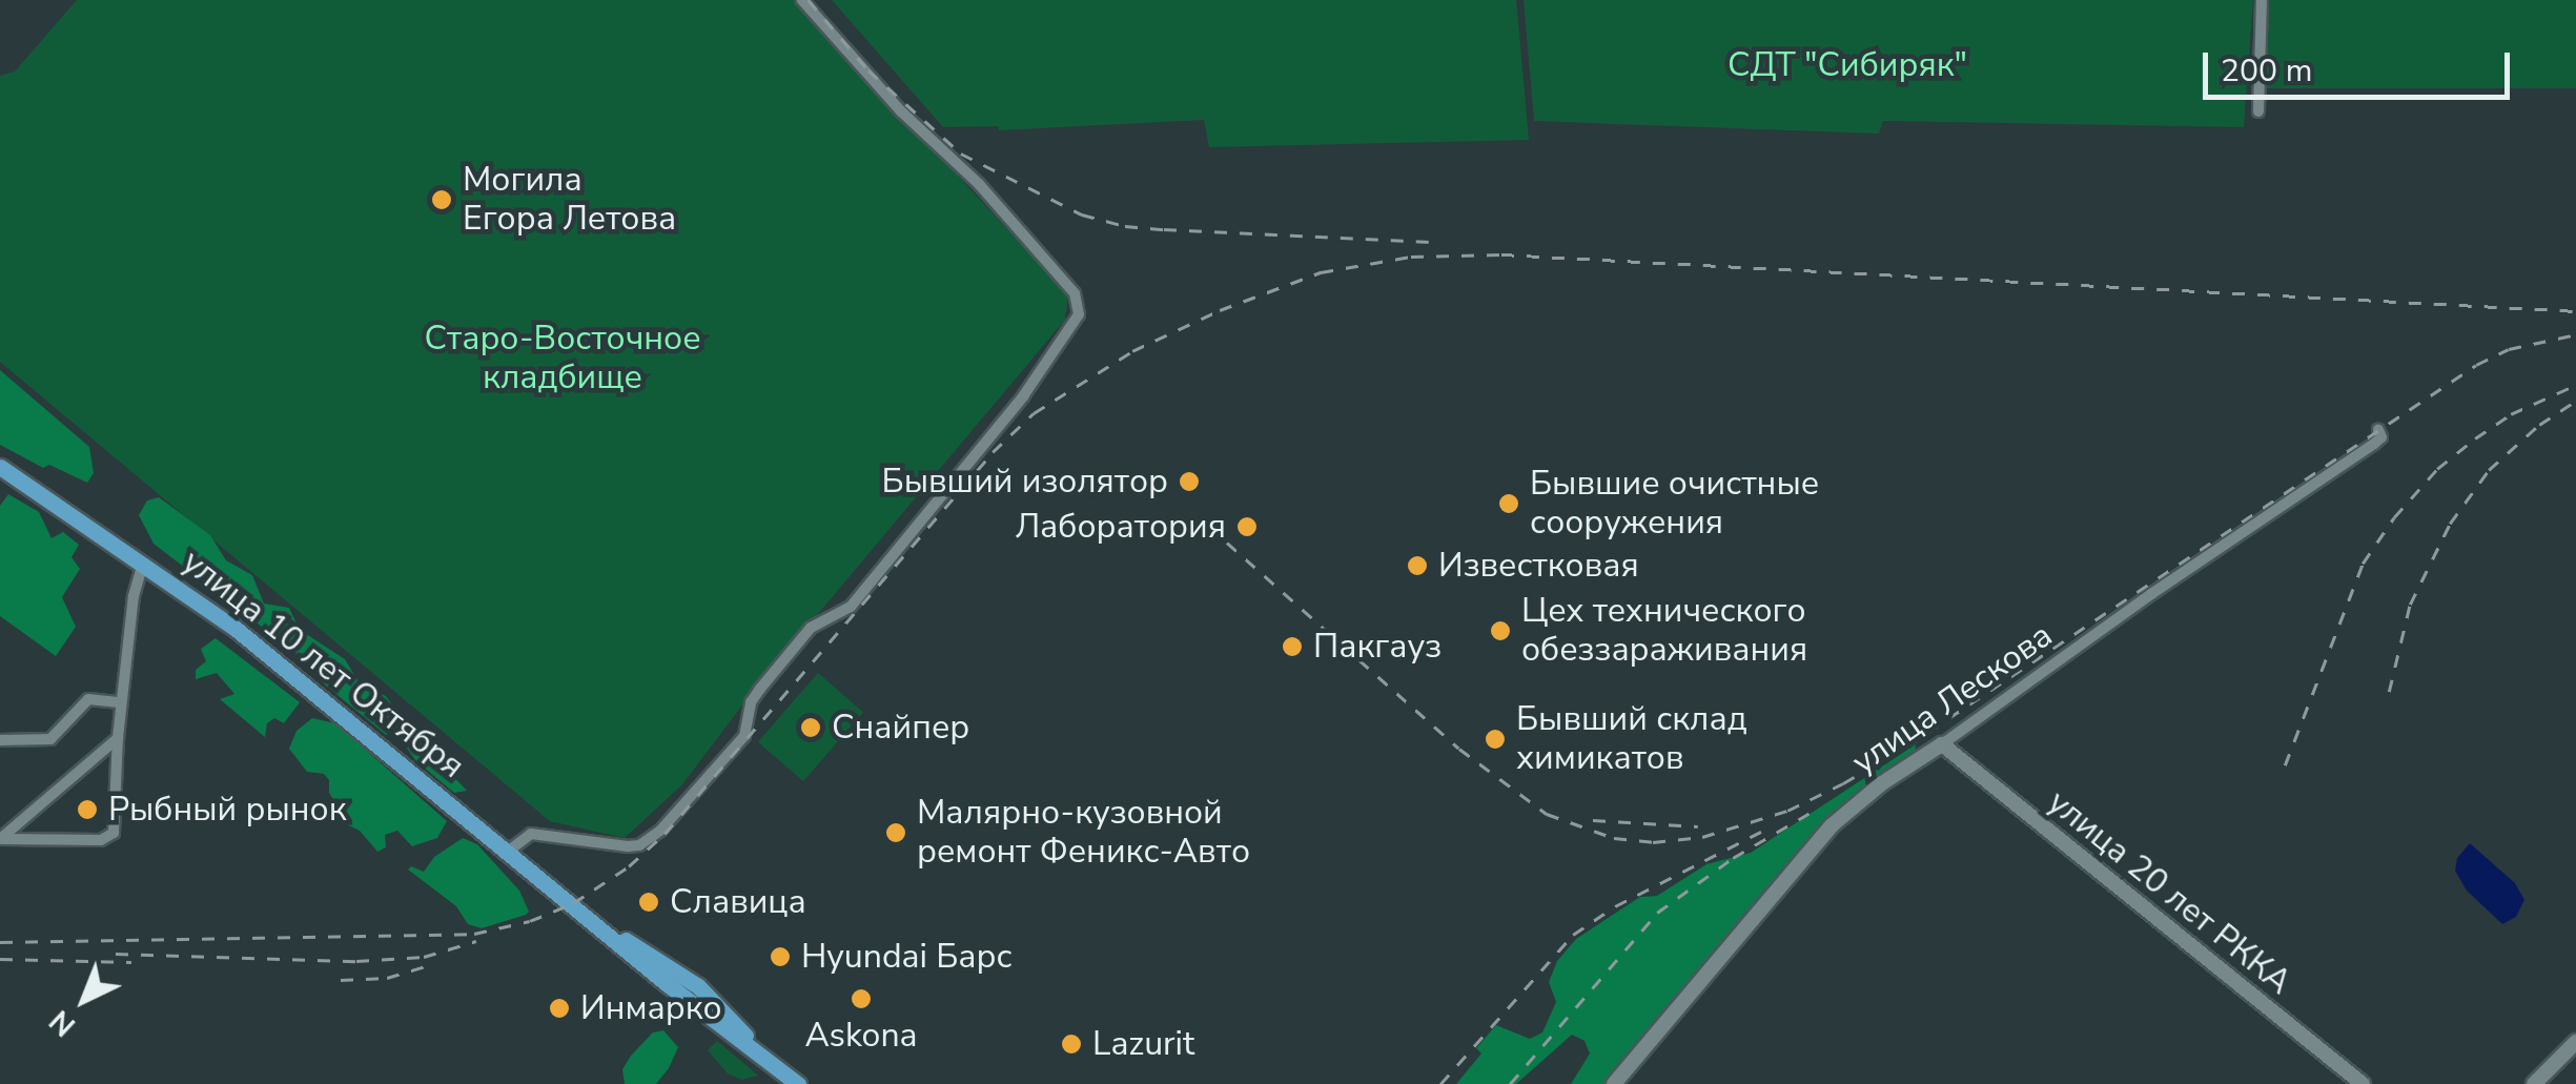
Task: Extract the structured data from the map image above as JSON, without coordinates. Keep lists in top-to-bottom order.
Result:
{
  "streets": {
    "main road": ["улица 10 лет Октября", "улица Лескова", "улица 20 лет РККА"]
  },
  "crossings": [
    ["улица Лескова", "улица 20 лет РККА"]
  ],
  "parks": ["СДТ \"Сибиряк\"", "Старо-Восточное кладбище"],
  "places": [
    "Могила Егора Летова",
    "Бывший изолятор",
    "Бывшие очистные сооружения",
    "Лаборатория",
    "Известковая",
    "Цех технического обеззараживания",
    "Пакгауз",
    "Снайпер",
    "Бывший склад химикатов",
    "Рыбный рынок",
    "Малярно-кузовной ремонт Феникс-Авто",
    "Славица",
    "Hyundai Барс",
    "Askona",
    "Инмарко",
    "Lazurit"
  ],
  "scale_bar": "200 m",
  "north": "bottom left"
}
